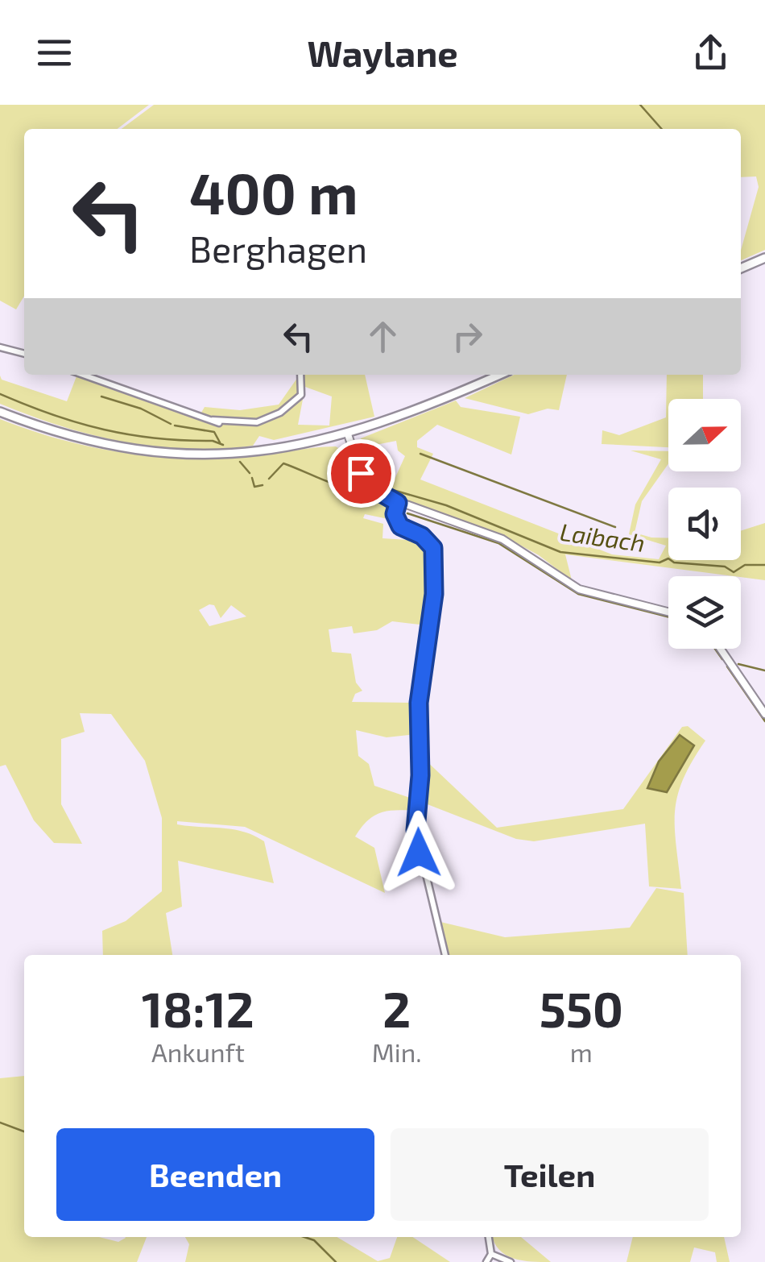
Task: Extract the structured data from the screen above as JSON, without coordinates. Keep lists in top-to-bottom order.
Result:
{
  "water": ["Laibach"],
  "north": "right",
  "page": {
    "header": "Waylane",
    "turn": ["400 m", "Berghagen"],
    "eta": [
      "18:12",
      "Ankunft",
      "2",
      "Min.",
      "550",
      "m"
    ],
    "buttons": ["Beenden", "Teilen"]
  }
}
